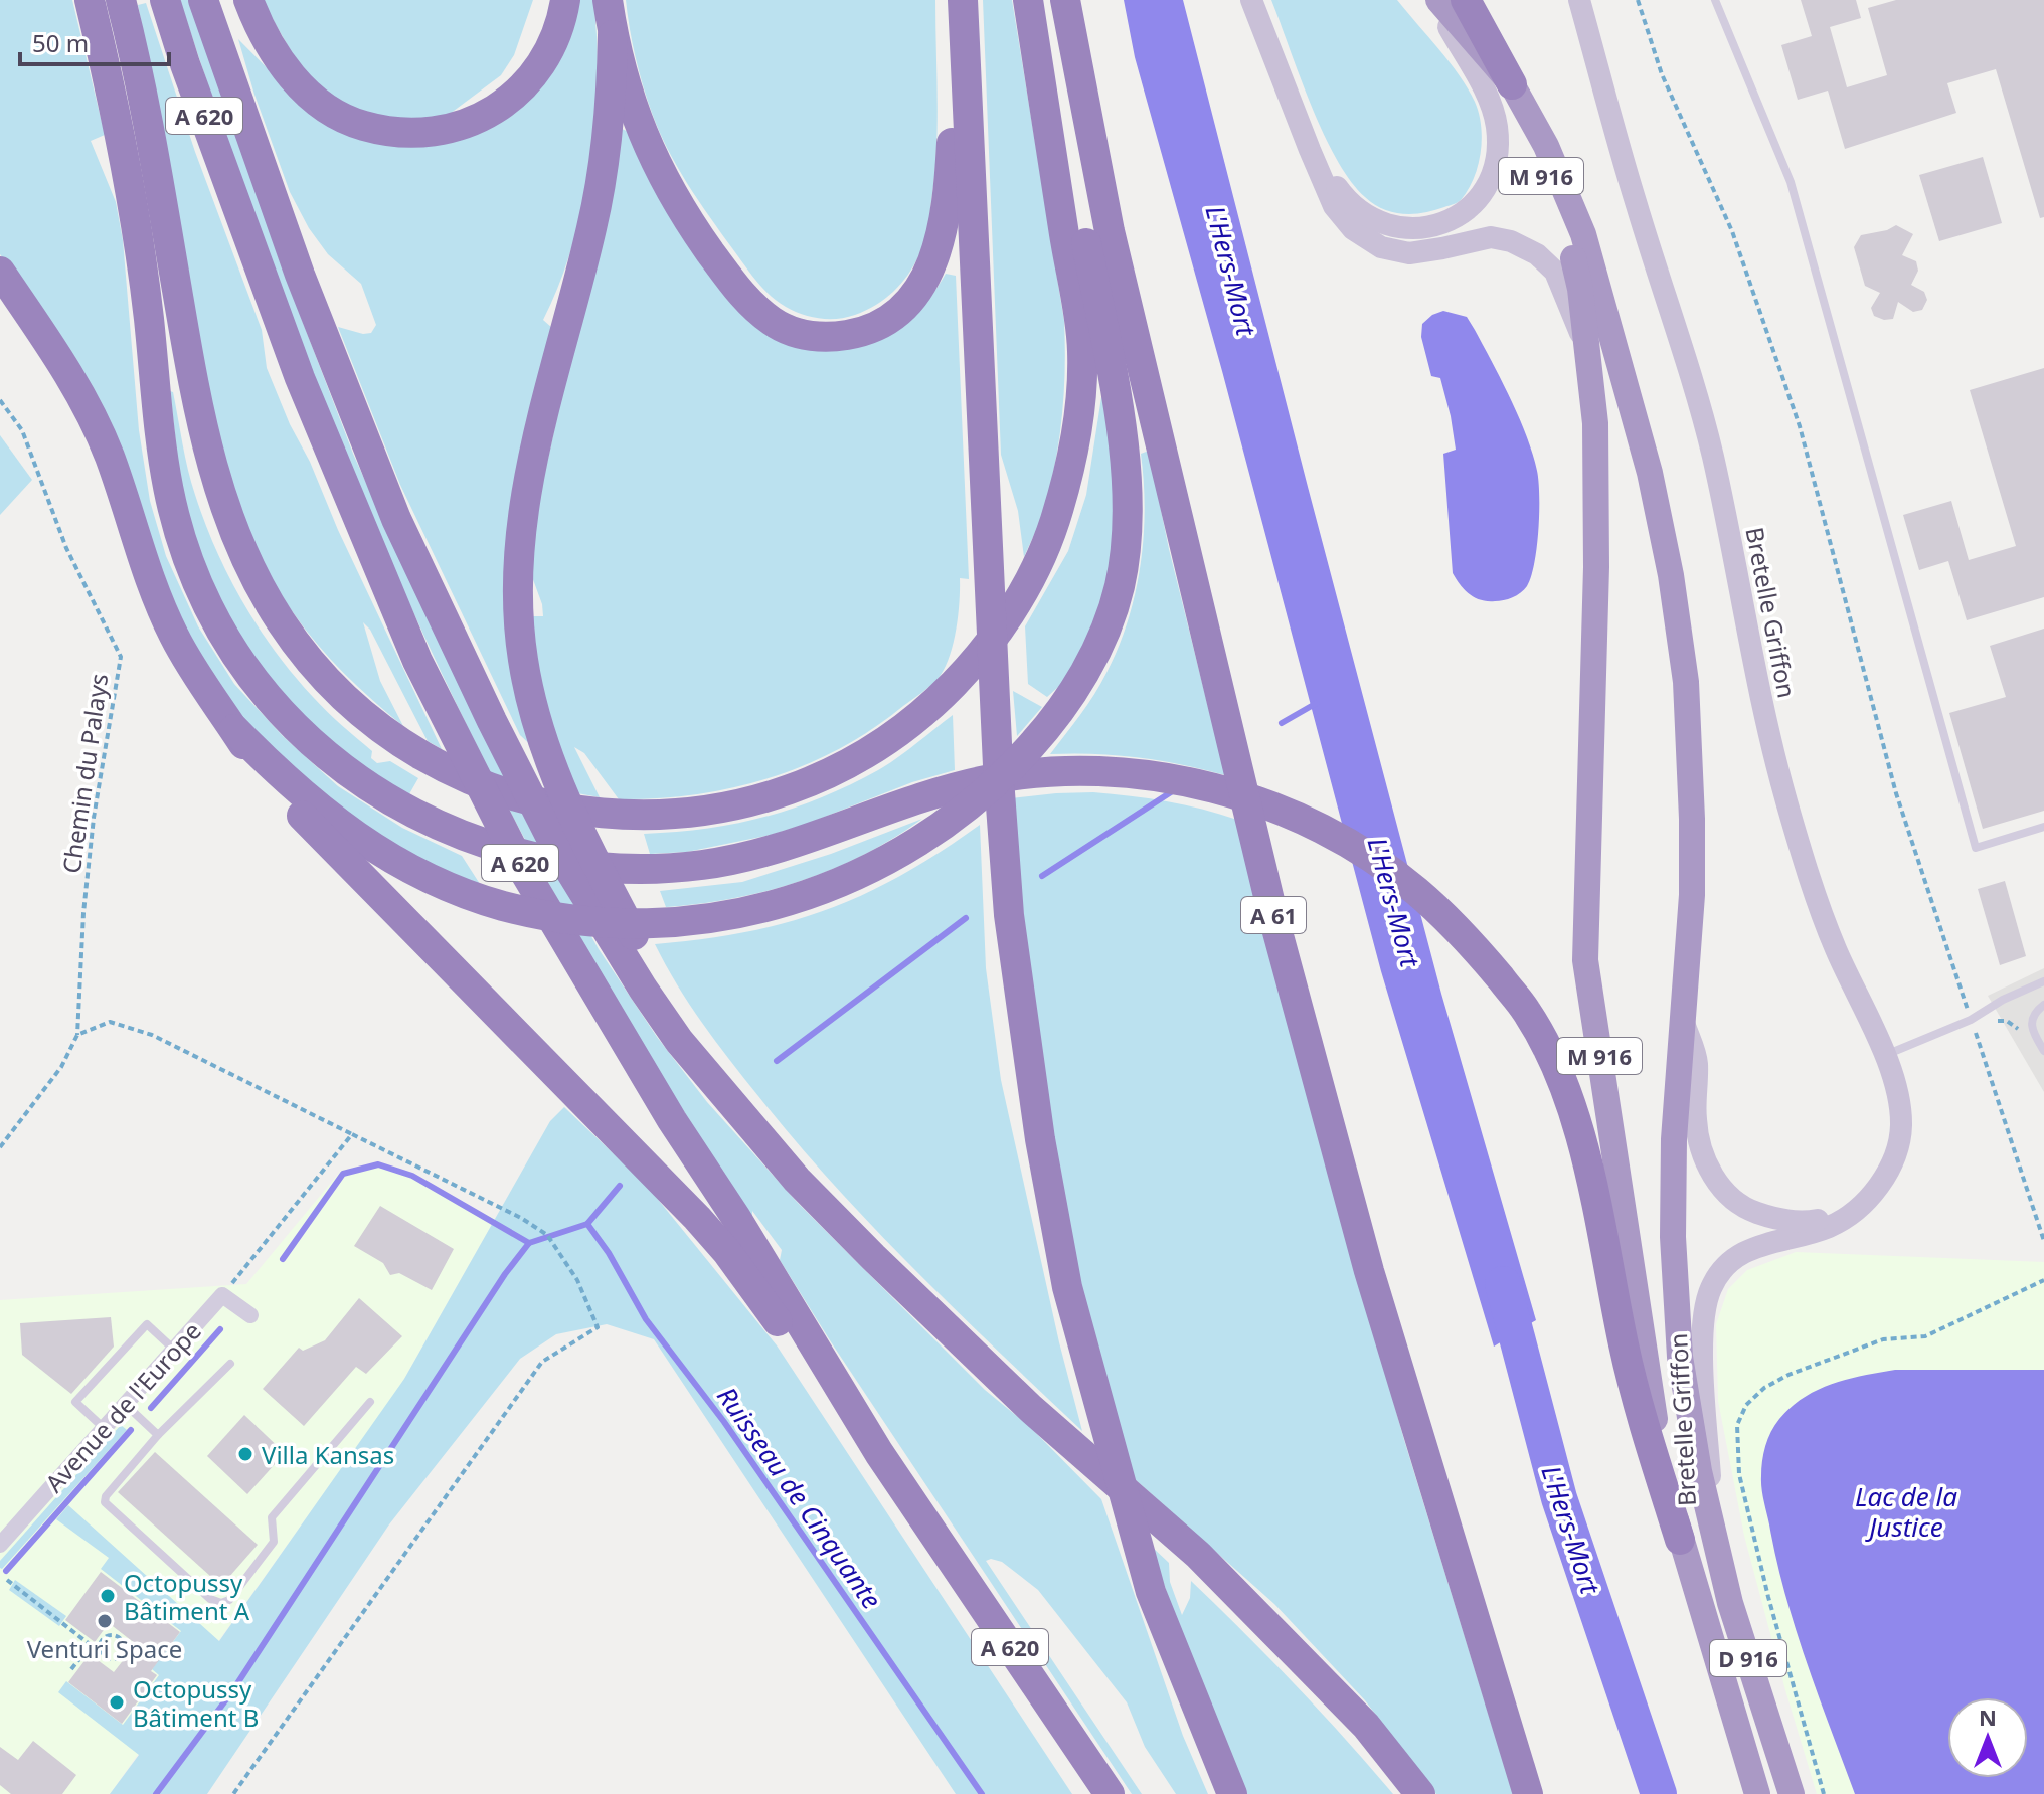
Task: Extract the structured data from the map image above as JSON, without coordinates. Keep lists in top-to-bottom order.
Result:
{
  "streets": {
    "highway": [
      "A 620",
      "M 916",
      "A 61",
      "D 916"
    ],
    "main road": ["Bretelle Griffon"],
    "street": ["Avenue de l'Europe"],
    "path": ["Chemin du Palays"]
  },
  "crossings": [
    ["M 916", "Bretelle Griffon"],
    ["M 916", "D 916"],
    ["Bretelle Griffon", "D 916"]
  ],
  "water": ["L'Hers-Mort", "Lac de la Justice", "Ruisseau de Cinquante"],
  "places": [
    "Villa Kansas",
    "Octopussy Bâtiment A",
    "Venturi Space",
    "Octopussy Bâtiment B"
  ],
  "scale_bar": "50 m",
  "north": "top"
}
